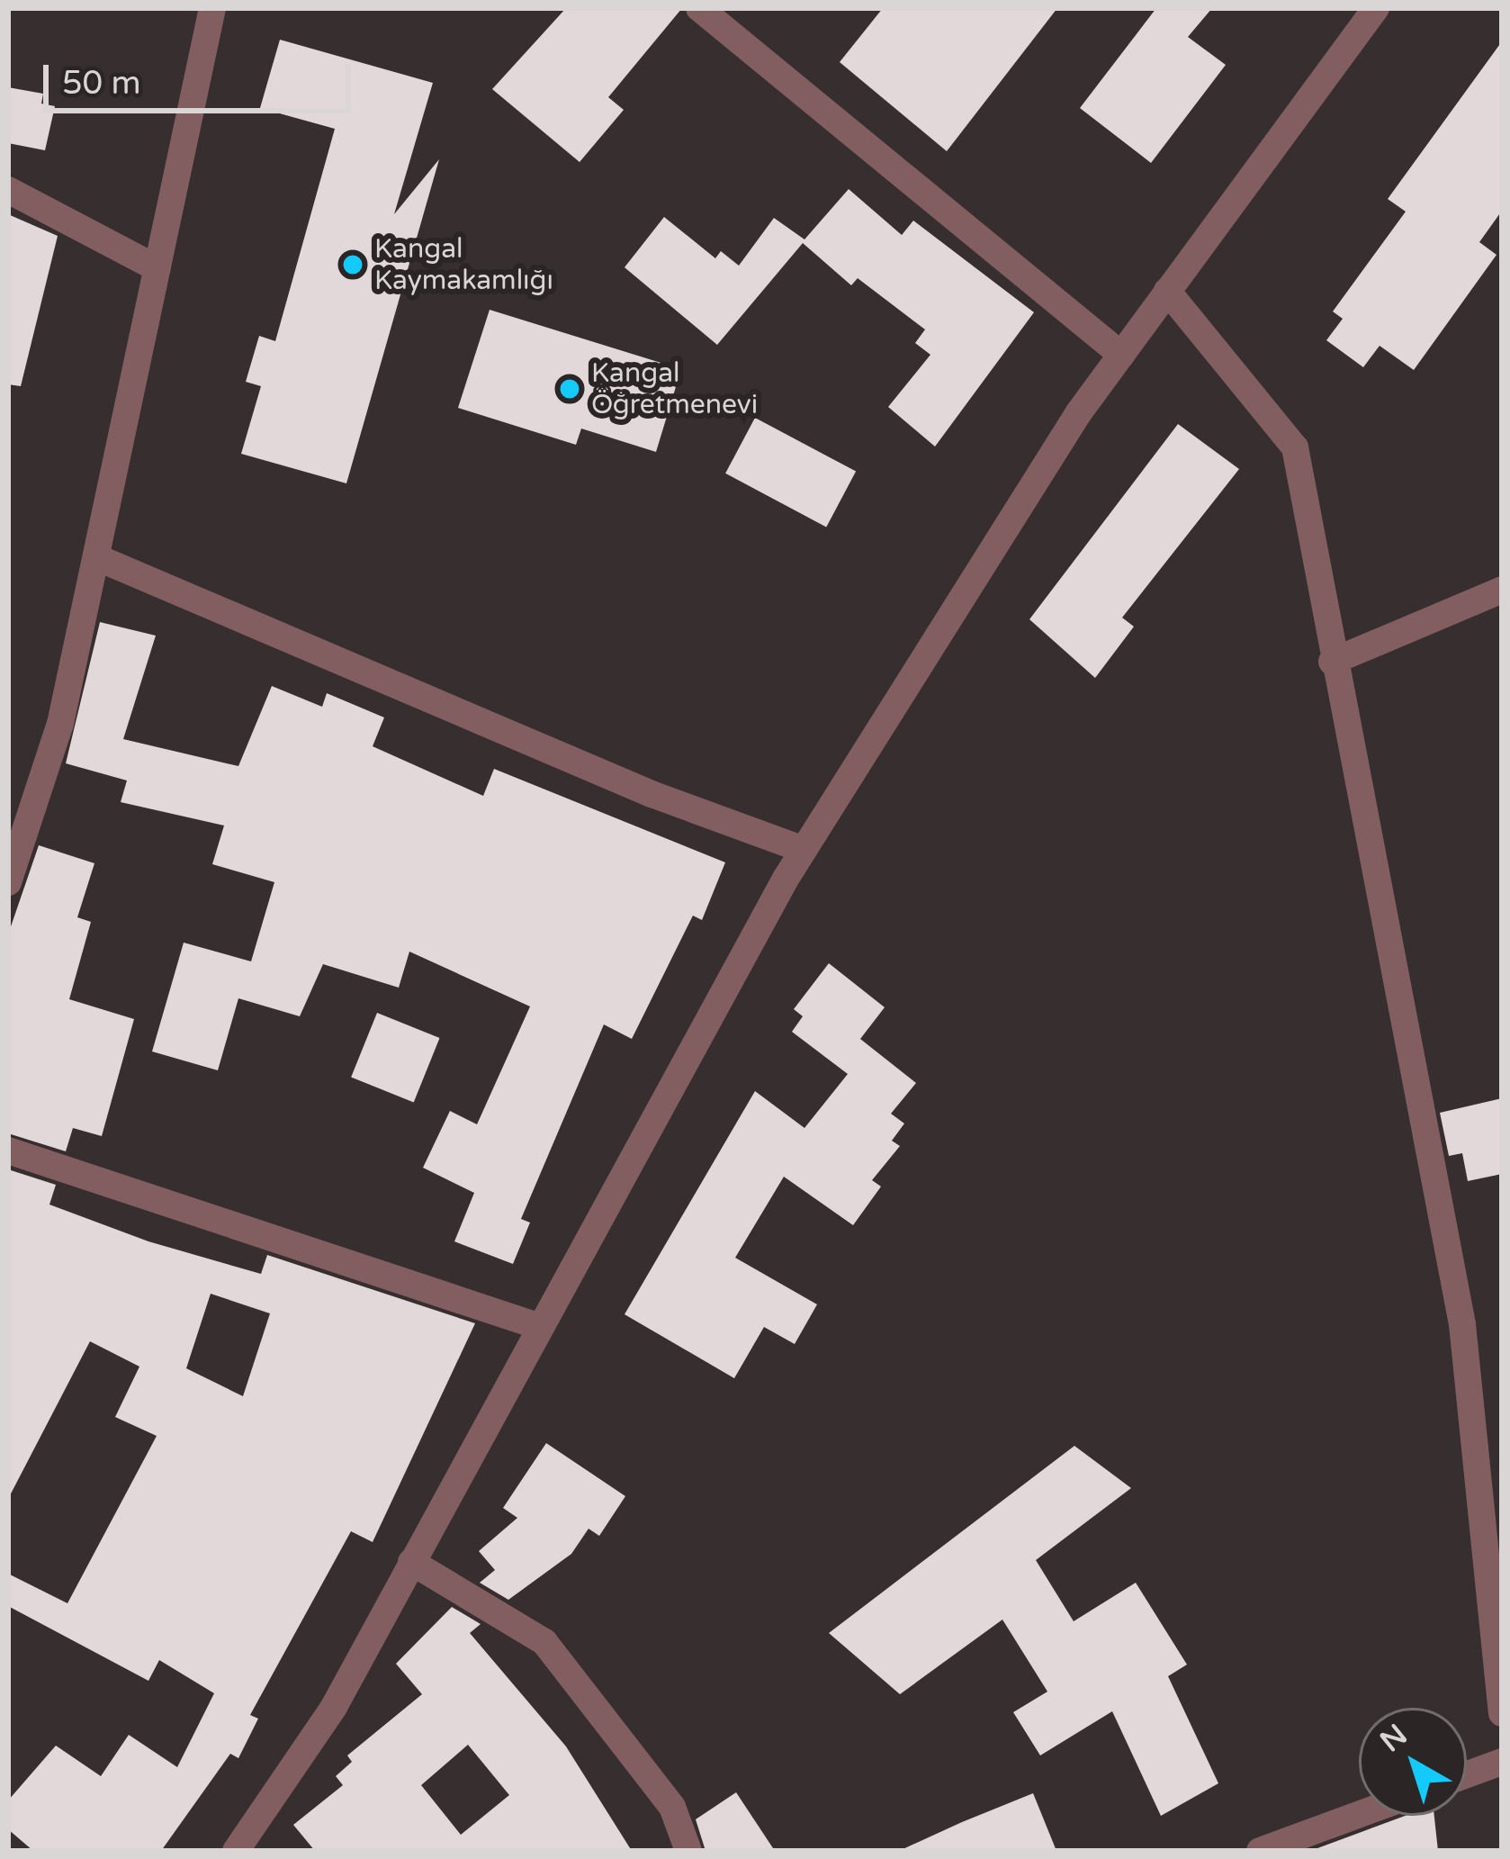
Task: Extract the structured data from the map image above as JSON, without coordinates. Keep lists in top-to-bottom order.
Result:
{
  "places": ["Kangal Kaymakamlığı", "Kangal Öğretmenevi"],
  "scale_bar": "50 m",
  "north": "top left"
}
